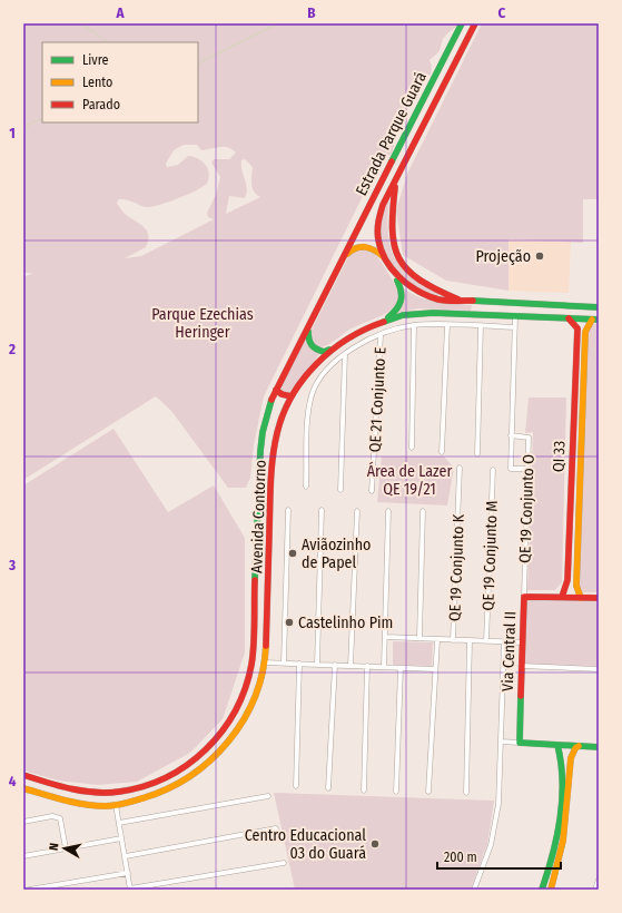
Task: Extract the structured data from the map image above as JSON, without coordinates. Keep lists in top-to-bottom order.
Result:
{
  "streets": {
    "main road": [
      "Estrada Parque Guará",
      "QI 33",
      "Avenida Contorno",
      "Via Central II"
    ],
    "street": [
      "QE 21 Conjunto E",
      "QE 19 Conjunto O",
      "QE 19 Conjunto M",
      "QE 19 Conjunto K"
    ]
  },
  "crossings": [
    ["Estrada Parque Guará", "Avenida Contorno"],
    ["QI 33", "Avenida Contorno"],
    ["QI 33", "Via Central II"],
    ["QE 19 Conjunto O", "Via Central II"]
  ],
  "parks": ["Parque Ezechias Heringer", "Área de Lazer QE 19/21"],
  "places": [
    "Projeção",
    "Aviãozinho de Papel",
    "Castelinho Pim",
    "Centro Educacional 03 do Guará"
  ],
  "legend": ["Livre", "Lento", "Parado"],
  "scale_bar": "200 m",
  "north": "left",
  "grid": {
    "columns": ["A", "B", "C"],
    "rows": [
      "1",
      "2",
      "3",
      "4"
    ]
  }
}
